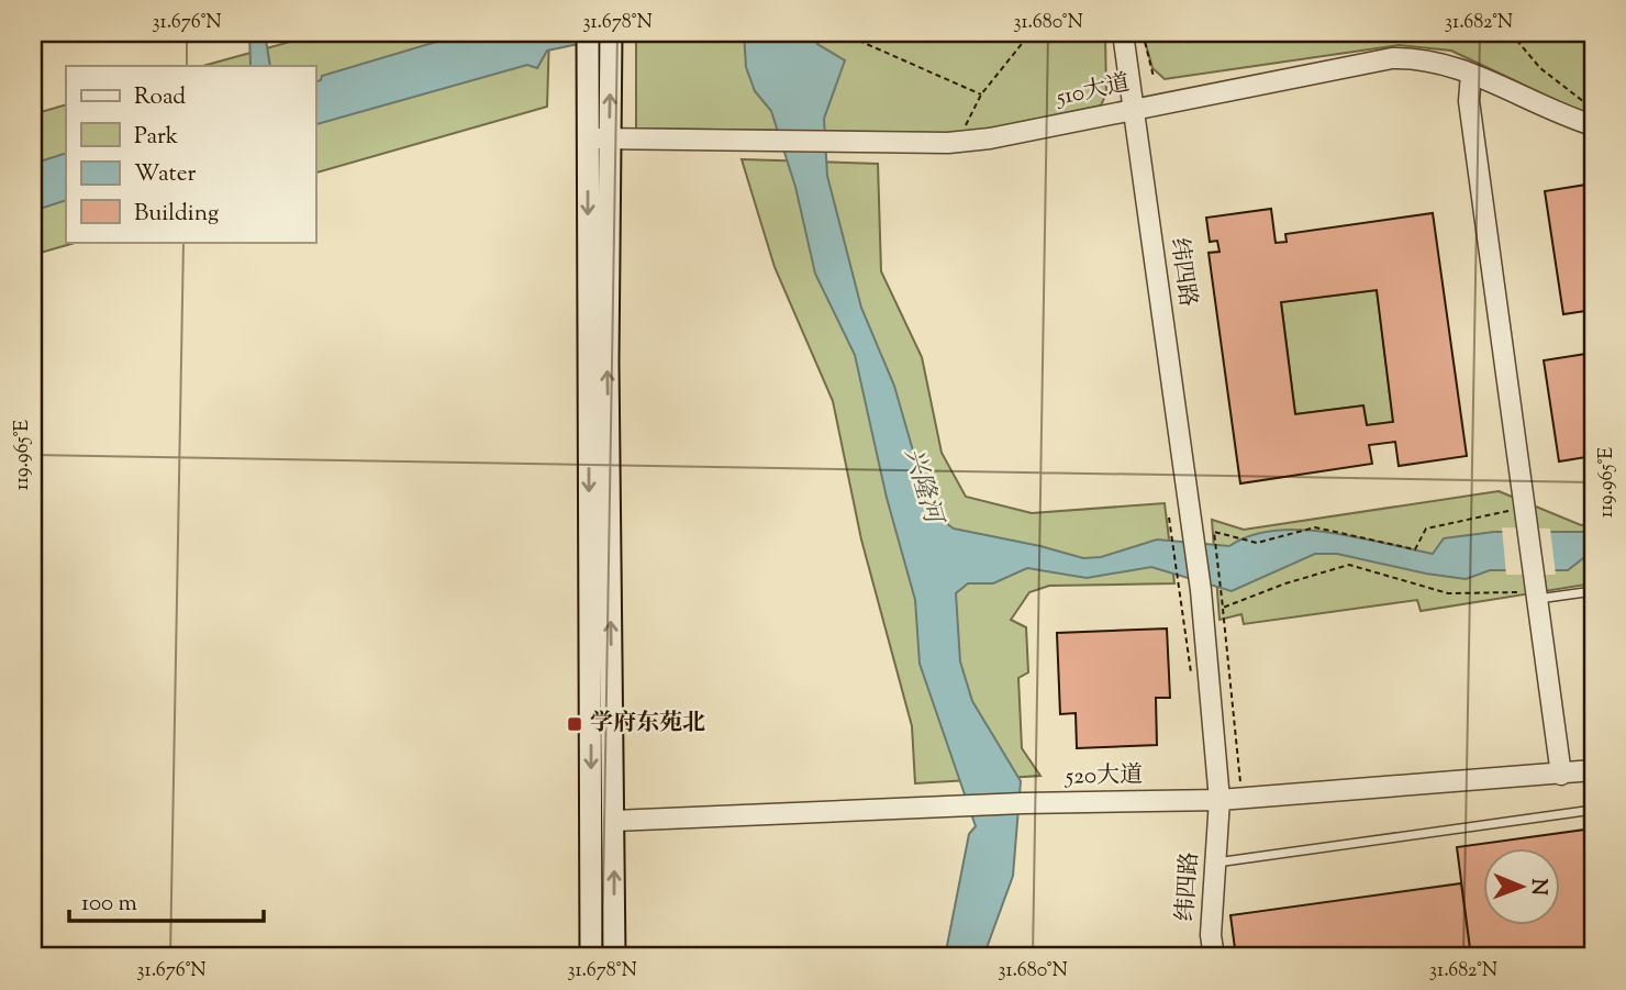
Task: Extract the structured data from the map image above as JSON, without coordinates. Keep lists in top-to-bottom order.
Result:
{
  "streets": {
    "street": ["510大道", "纬四路", "520大道"]
  },
  "crossings": [
    ["510大道", "纬四路"],
    ["纬四路", "520大道"]
  ],
  "water": ["兴隆河"],
  "places": {
    "transit": ["学府东苑北"]
  },
  "legend": [
    "Road",
    "Park",
    "Water",
    "Building"
  ],
  "scale_bar": "100 m",
  "north": "right",
  "coordinates": [
    "31.676°N",
    "31.678°N",
    "31.680°N",
    "31.682°N",
    "119.965°E"
  ]
}
